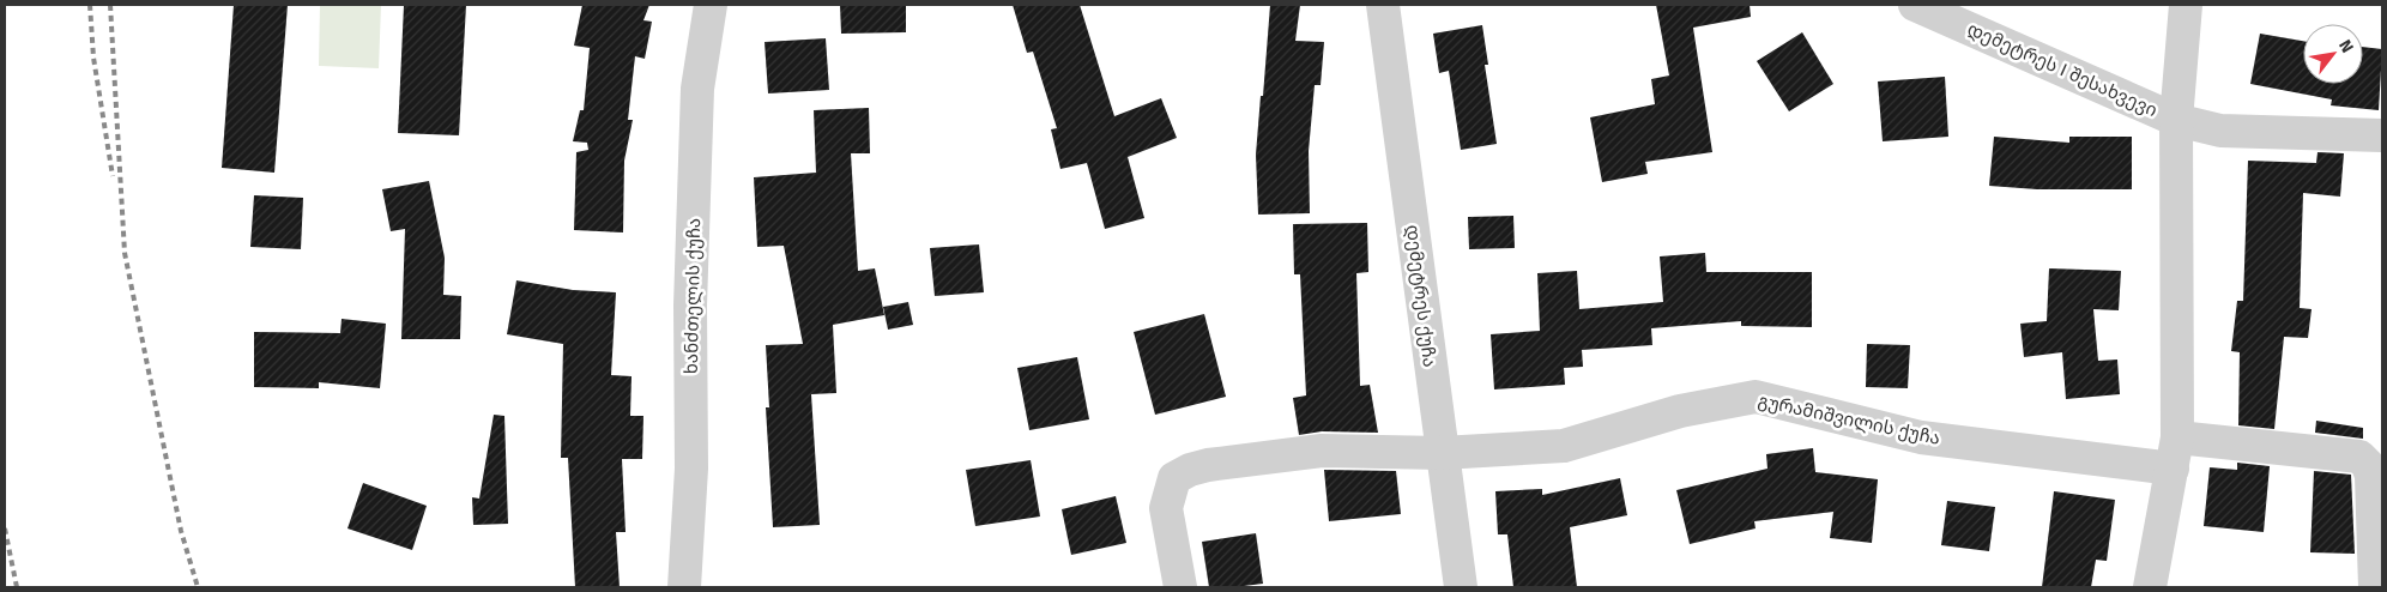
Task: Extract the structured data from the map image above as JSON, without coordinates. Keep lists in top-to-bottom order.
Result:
{
  "streets": {
    "street": [
      "დემეტრეს I შესახვევი",
      "ხანძთელის ქუჩა",
      "დემეტრეს ქუჩა",
      "გურამიშვილის ქუჩა"
    ]
  },
  "crossings": [
    ["დემეტრეს ქუჩა", "გურამიშვილის ქუჩა"]
  ],
  "north": "top right"
}
